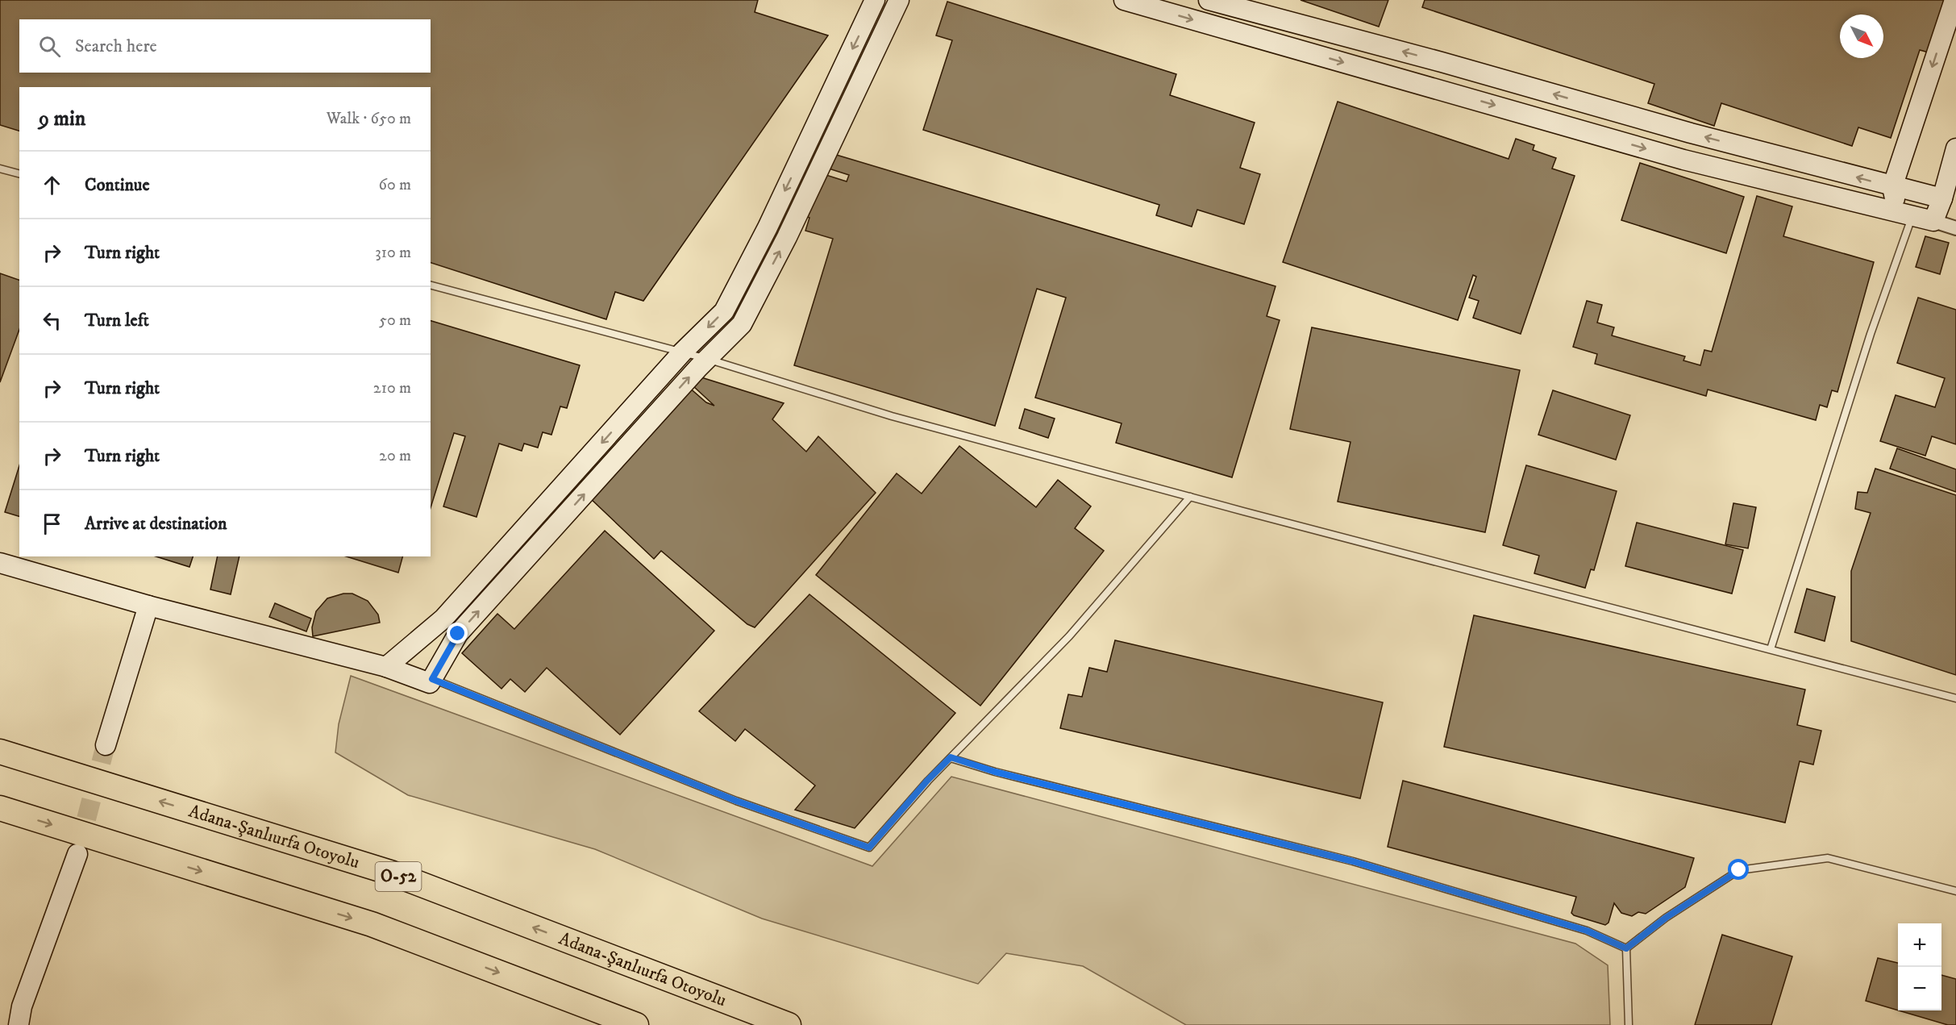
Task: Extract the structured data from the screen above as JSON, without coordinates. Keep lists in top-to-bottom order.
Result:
{
  "streets": {
    "highway": ["Adana-Şanlıurfa Otoyolu", "O-52"]
  },
  "north": "bottom right",
  "page": {
    "search": "Search here",
    "heading": ["9 min", "Walk · 650 m"],
    "list": [
      ["Continue", "60 m"],
      ["Turn right", "310 m"],
      ["Turn left", "50 m"],
      ["Turn right", "210 m"],
      ["Turn right", "20 m"],
      "Arrive at destination"
    ],
    "map_buttons": ["+", "−"]
  }
}
